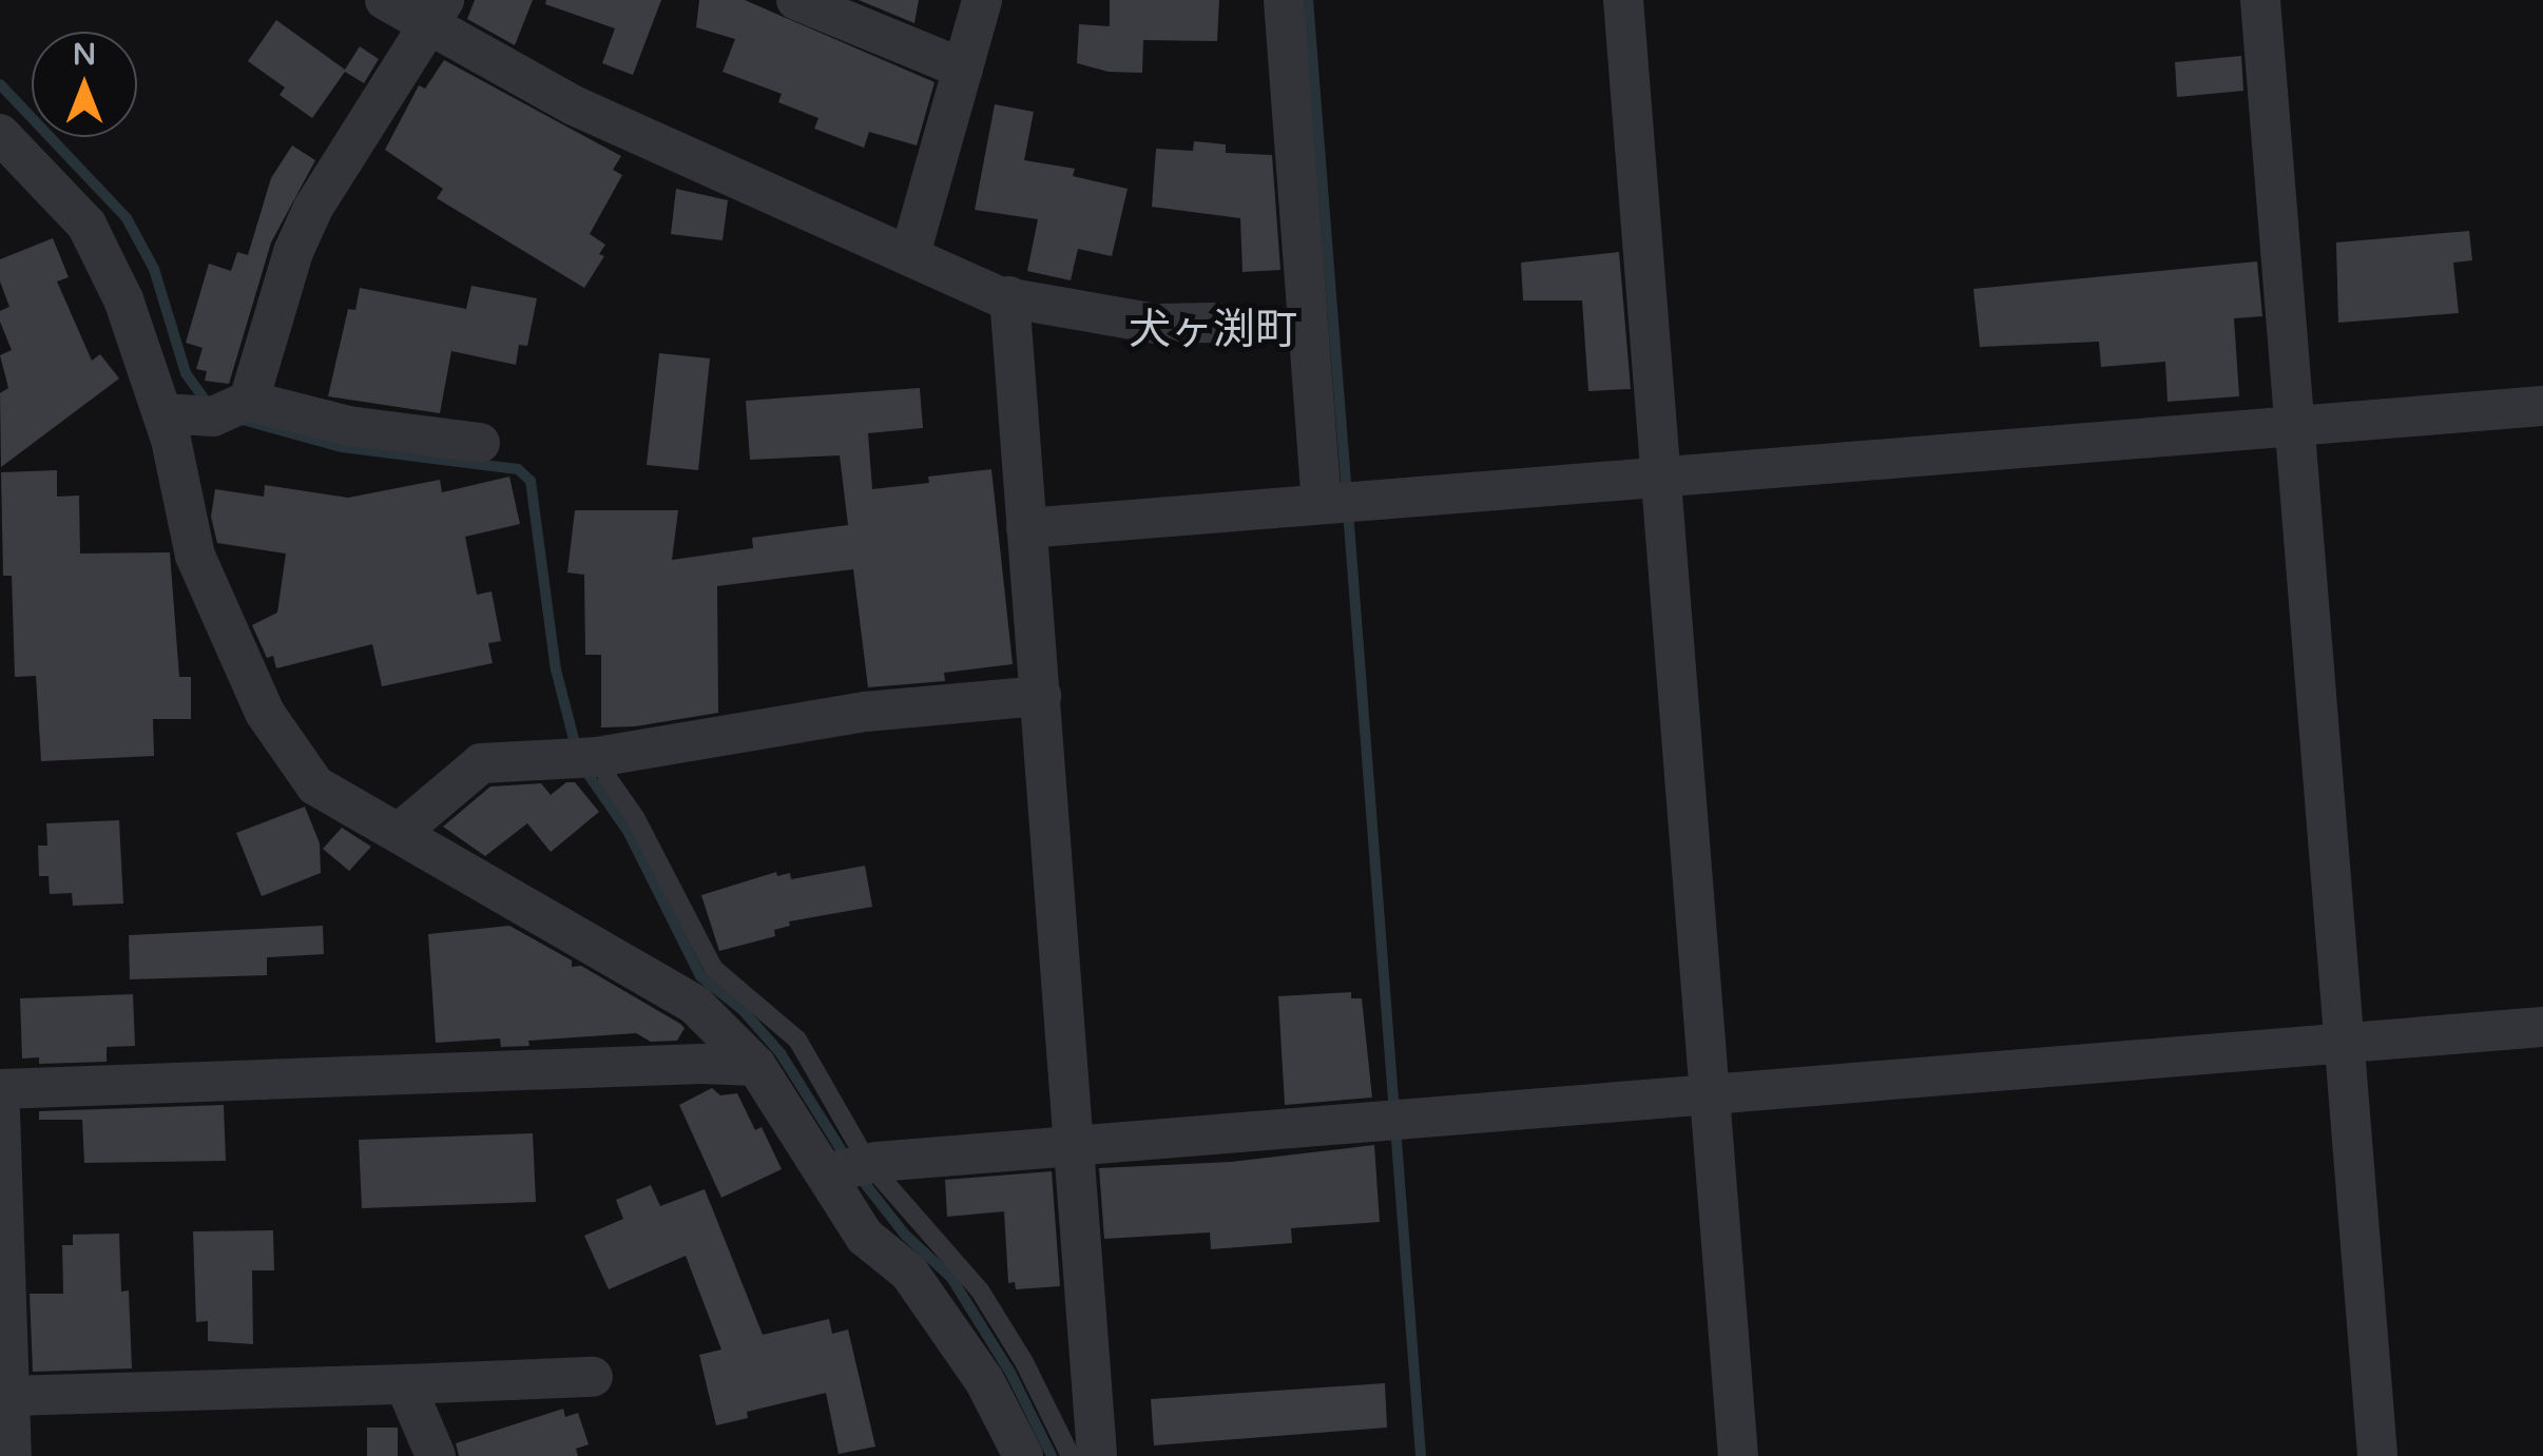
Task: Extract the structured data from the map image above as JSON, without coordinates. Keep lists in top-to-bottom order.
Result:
{
  "districts": ["犬ヶ渕町"],
  "north": "top"
}
